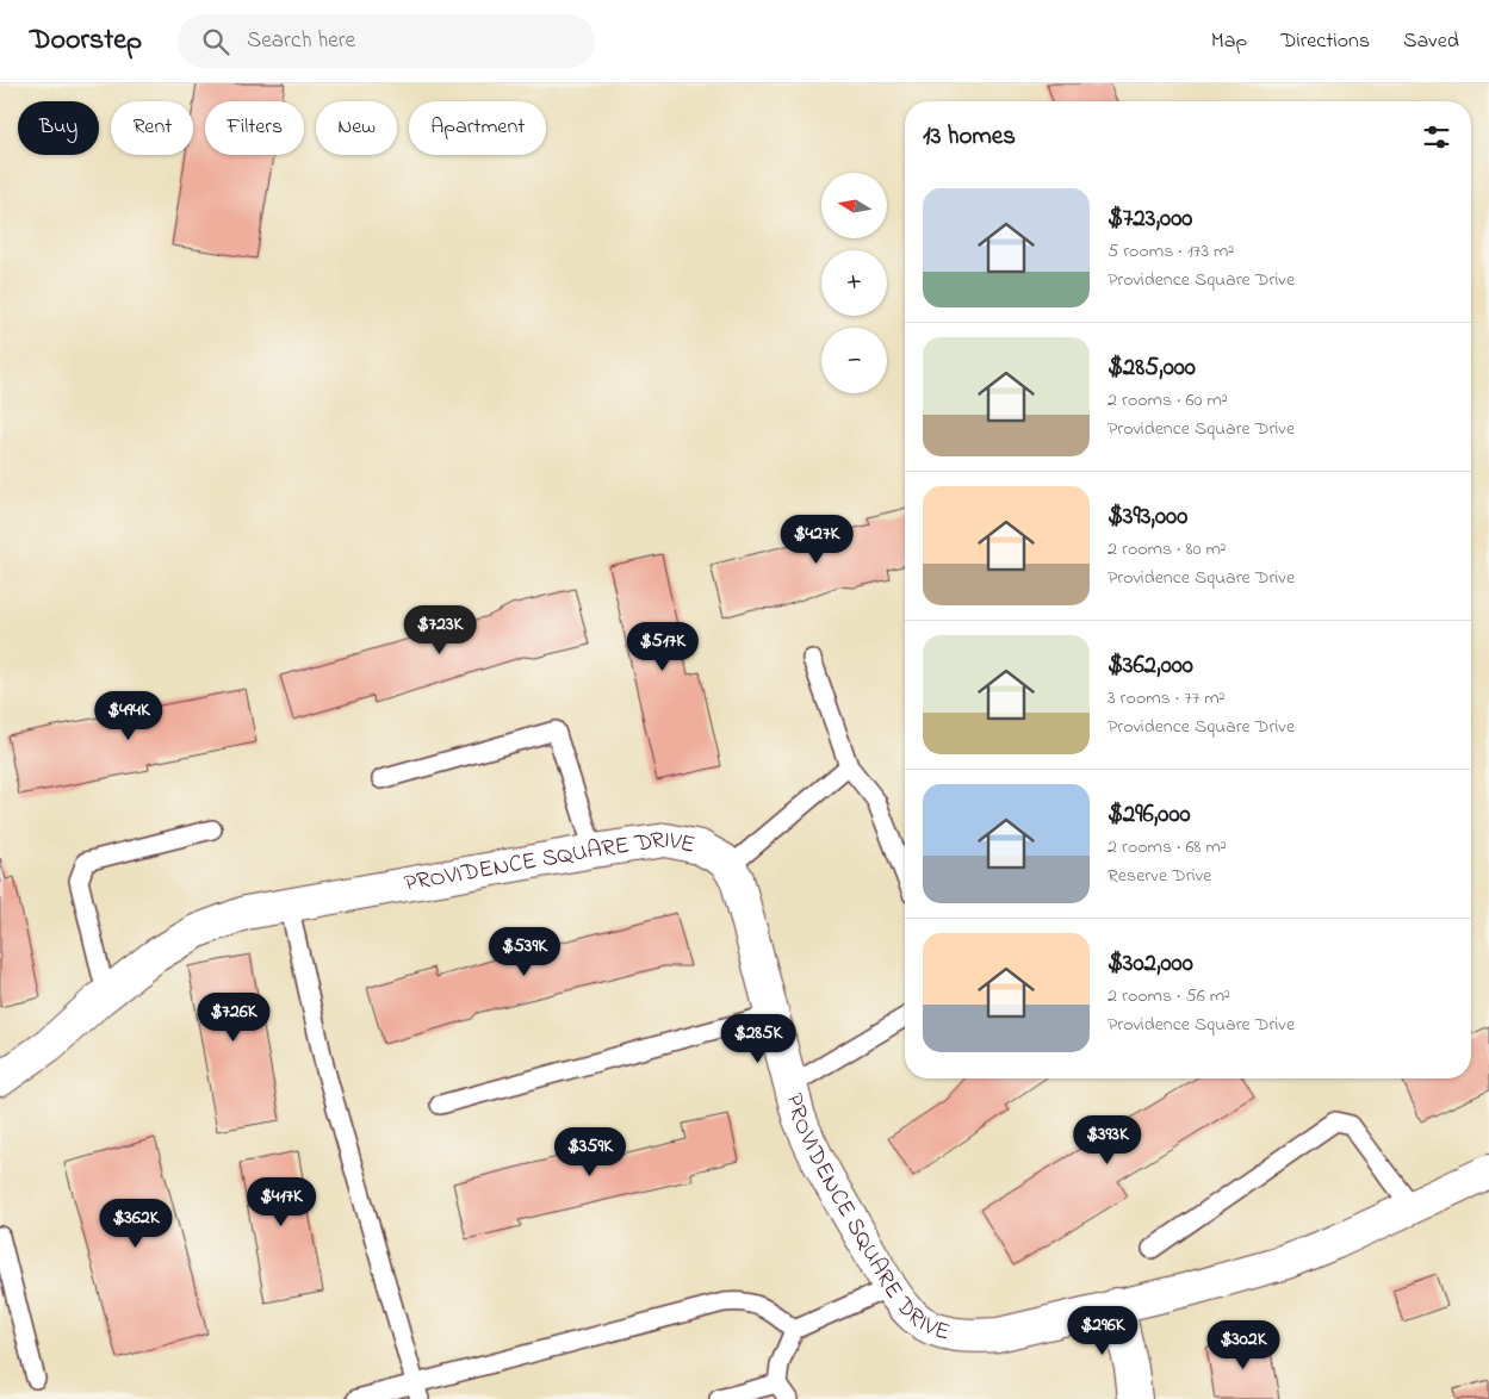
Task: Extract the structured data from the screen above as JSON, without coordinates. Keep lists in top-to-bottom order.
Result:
{
  "streets": {
    "street": ["PROVIDENCE SQUARE DRIVE"]
  },
  "north": "left",
  "page": {
    "header": "Doorstep",
    "search": "Search here",
    "nav": ["Map", "Directions", "Saved"],
    "chip": [
      "Buy",
      "Rent",
      "Filters",
      "New",
      "Apartment"
    ],
    "heading": "13 homes",
    "map_buttons": ["+", "−"],
    "list": [
      {
        "name": "$723,000",
        "note": "5 rooms · 173 m² · Providence Square Drive"
      },
      {
        "name": "$285,000",
        "note": "2 rooms · 60 m² · Providence Square Drive"
      },
      {
        "name": "$393,000",
        "note": "2 rooms · 80 m² · Providence Square Drive"
      },
      {
        "name": "$362,000",
        "note": "3 rooms · 77 m² · Providence Square Drive"
      },
      {
        "name": "$296,000",
        "note": "2 rooms · 68 m² · Reserve Drive"
      },
      {
        "name": "$302,000",
        "note": "2 rooms · 56 m² · Providence Square Drive"
      }
    ],
    "price": [
      "$427K",
      "$723K",
      "$517K",
      "$494K",
      "$539K",
      "$726K",
      "$285K",
      "$393K",
      "$359K",
      "$417K",
      "$362K",
      "$296K",
      "$302K"
    ]
  }
}
